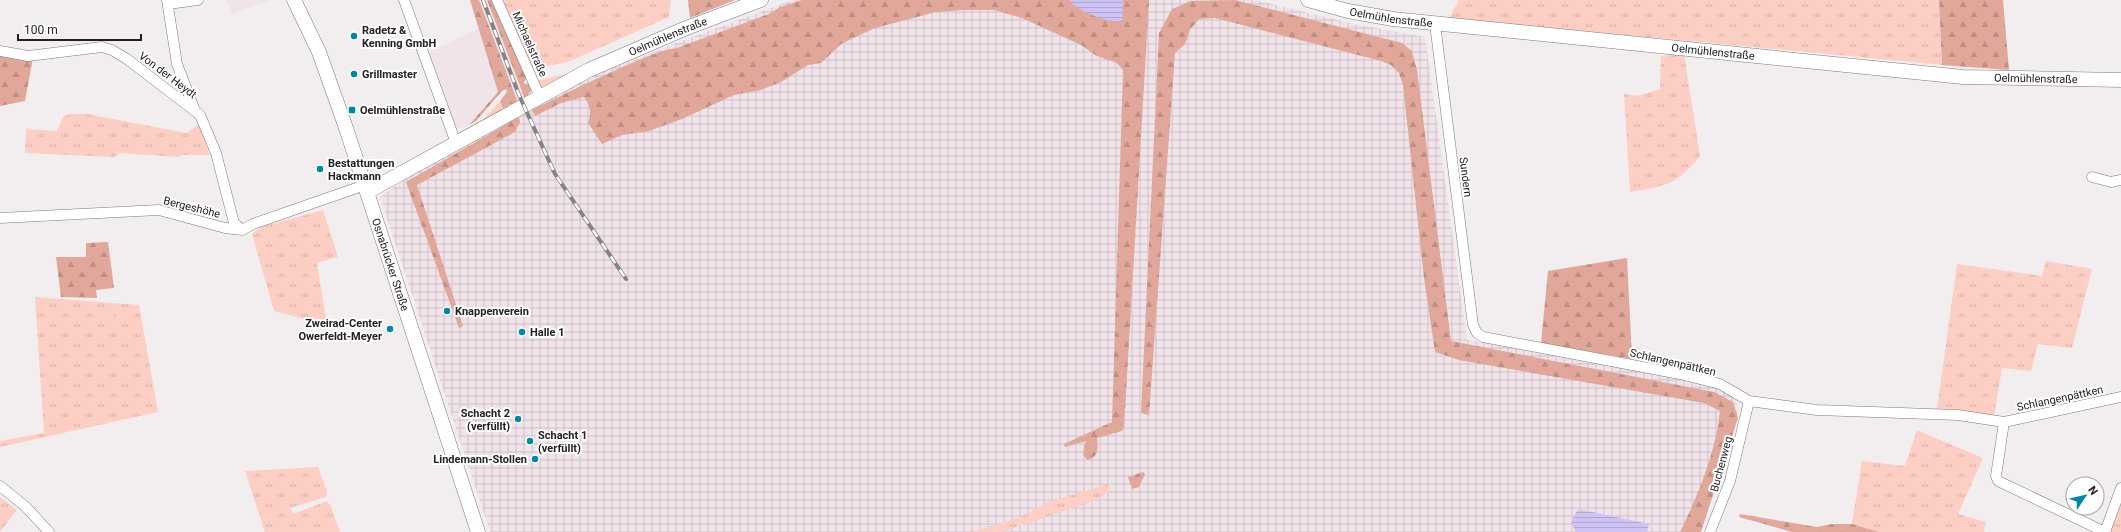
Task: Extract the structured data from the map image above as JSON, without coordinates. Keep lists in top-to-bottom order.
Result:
{
  "streets": {
    "street": [
      "Oelmühlenstraße",
      "Michaelstraße",
      "Von der Heydt",
      "Sundern",
      "Bergeshöhe",
      "Osnabrücker Straße",
      "Schlangenpättken",
      "Buchenweg"
    ]
  },
  "crossings": [
    ["Oelmühlenstraße", "Michaelstraße"],
    ["Oelmühlenstraße", "Sundern"],
    ["Oelmühlenstraße", "Osnabrücker Straße"],
    ["Von der Heydt", "Bergeshöhe"],
    ["Sundern", "Schlangenpättken"],
    ["Schlangenpättken", "Buchenweg"]
  ],
  "places": {
    "other": [
      "Radetz & Kenning GmbH",
      "Grillmaster",
      "Bestattungen Hackmann",
      "Knappenverein",
      "Zweirad-Center Owerfeldt-Meyer",
      "Halle 1",
      "Schacht 2 (verfüllt)",
      "Schacht 1 (verfüllt)",
      "Lindemann-Stollen"
    ],
    "transit": ["Oelmühlenstraße"]
  },
  "scale_bar": "100 m",
  "north": "top right"
}
